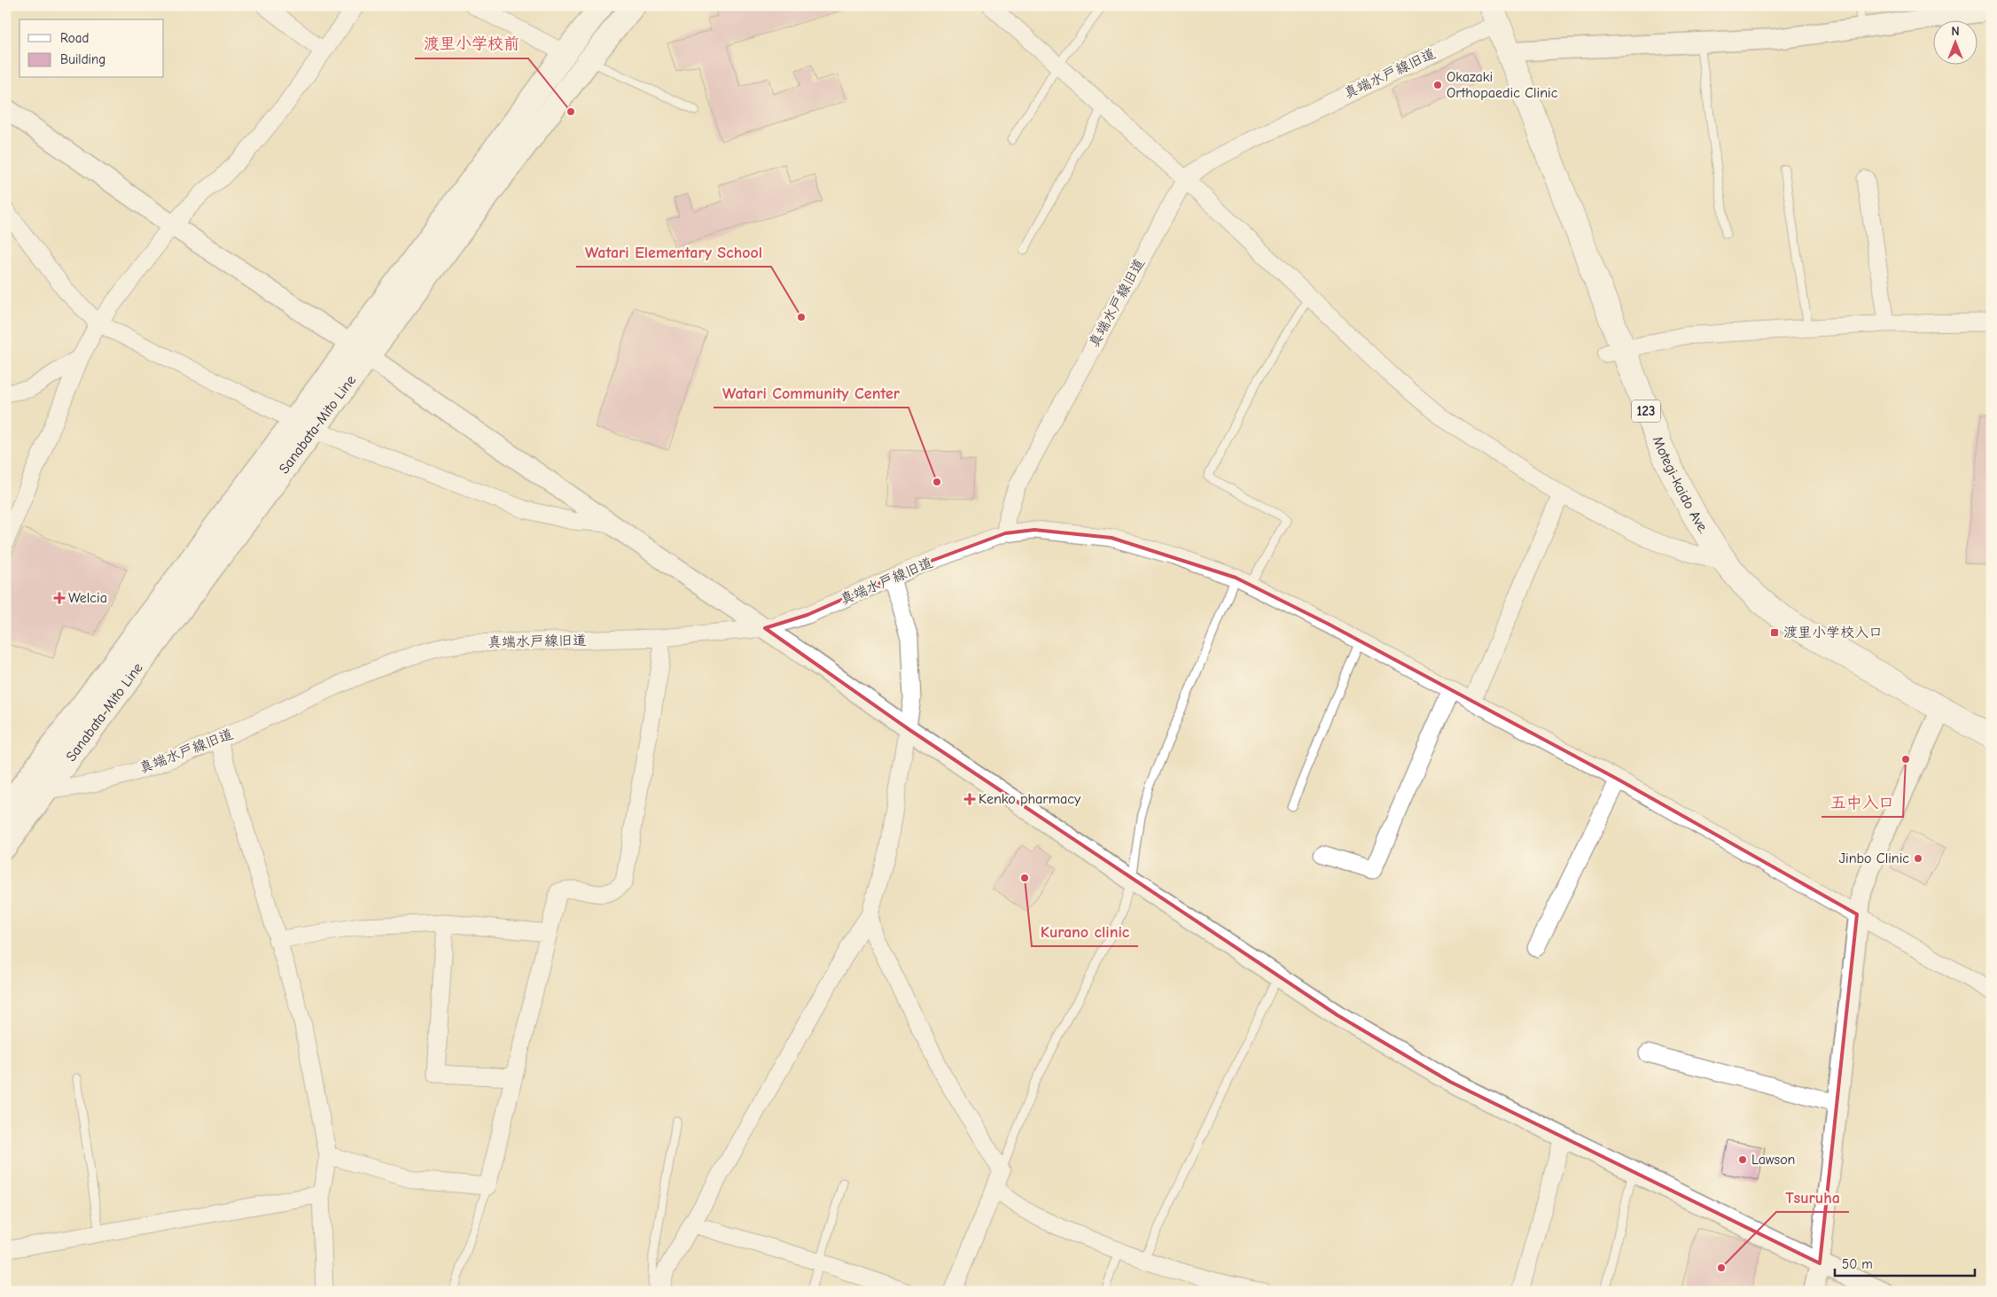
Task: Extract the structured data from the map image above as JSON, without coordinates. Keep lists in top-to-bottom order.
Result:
{
  "streets": {
    "highway": ["123", "Motegi-kaido Ave."],
    "main road": ["Sanabata-Mito Line"],
    "street": ["真端水戸線旧道"]
  },
  "crossings": [
    ["真端水戸線旧道", "Sanabata-Mito Line"],
    ["真端水戸線旧道", "Motegi-kaido Ave."]
  ],
  "places": {
    "other": [
      "Okazaki Orthopaedic Clinic",
      "渡里小学校前",
      "Watari Elementary School",
      "Watari Community Center",
      "五中入口",
      "Jinbo Clinic",
      "Kurano clinic",
      "Lawson",
      "Tsuruha"
    ],
    "health": ["Welcia", "Kenko pharmacy"],
    "transit": ["渡里小学校入口"]
  },
  "legend": ["Road", "Building"],
  "scale_bar": "50 m",
  "north": "top"
}
